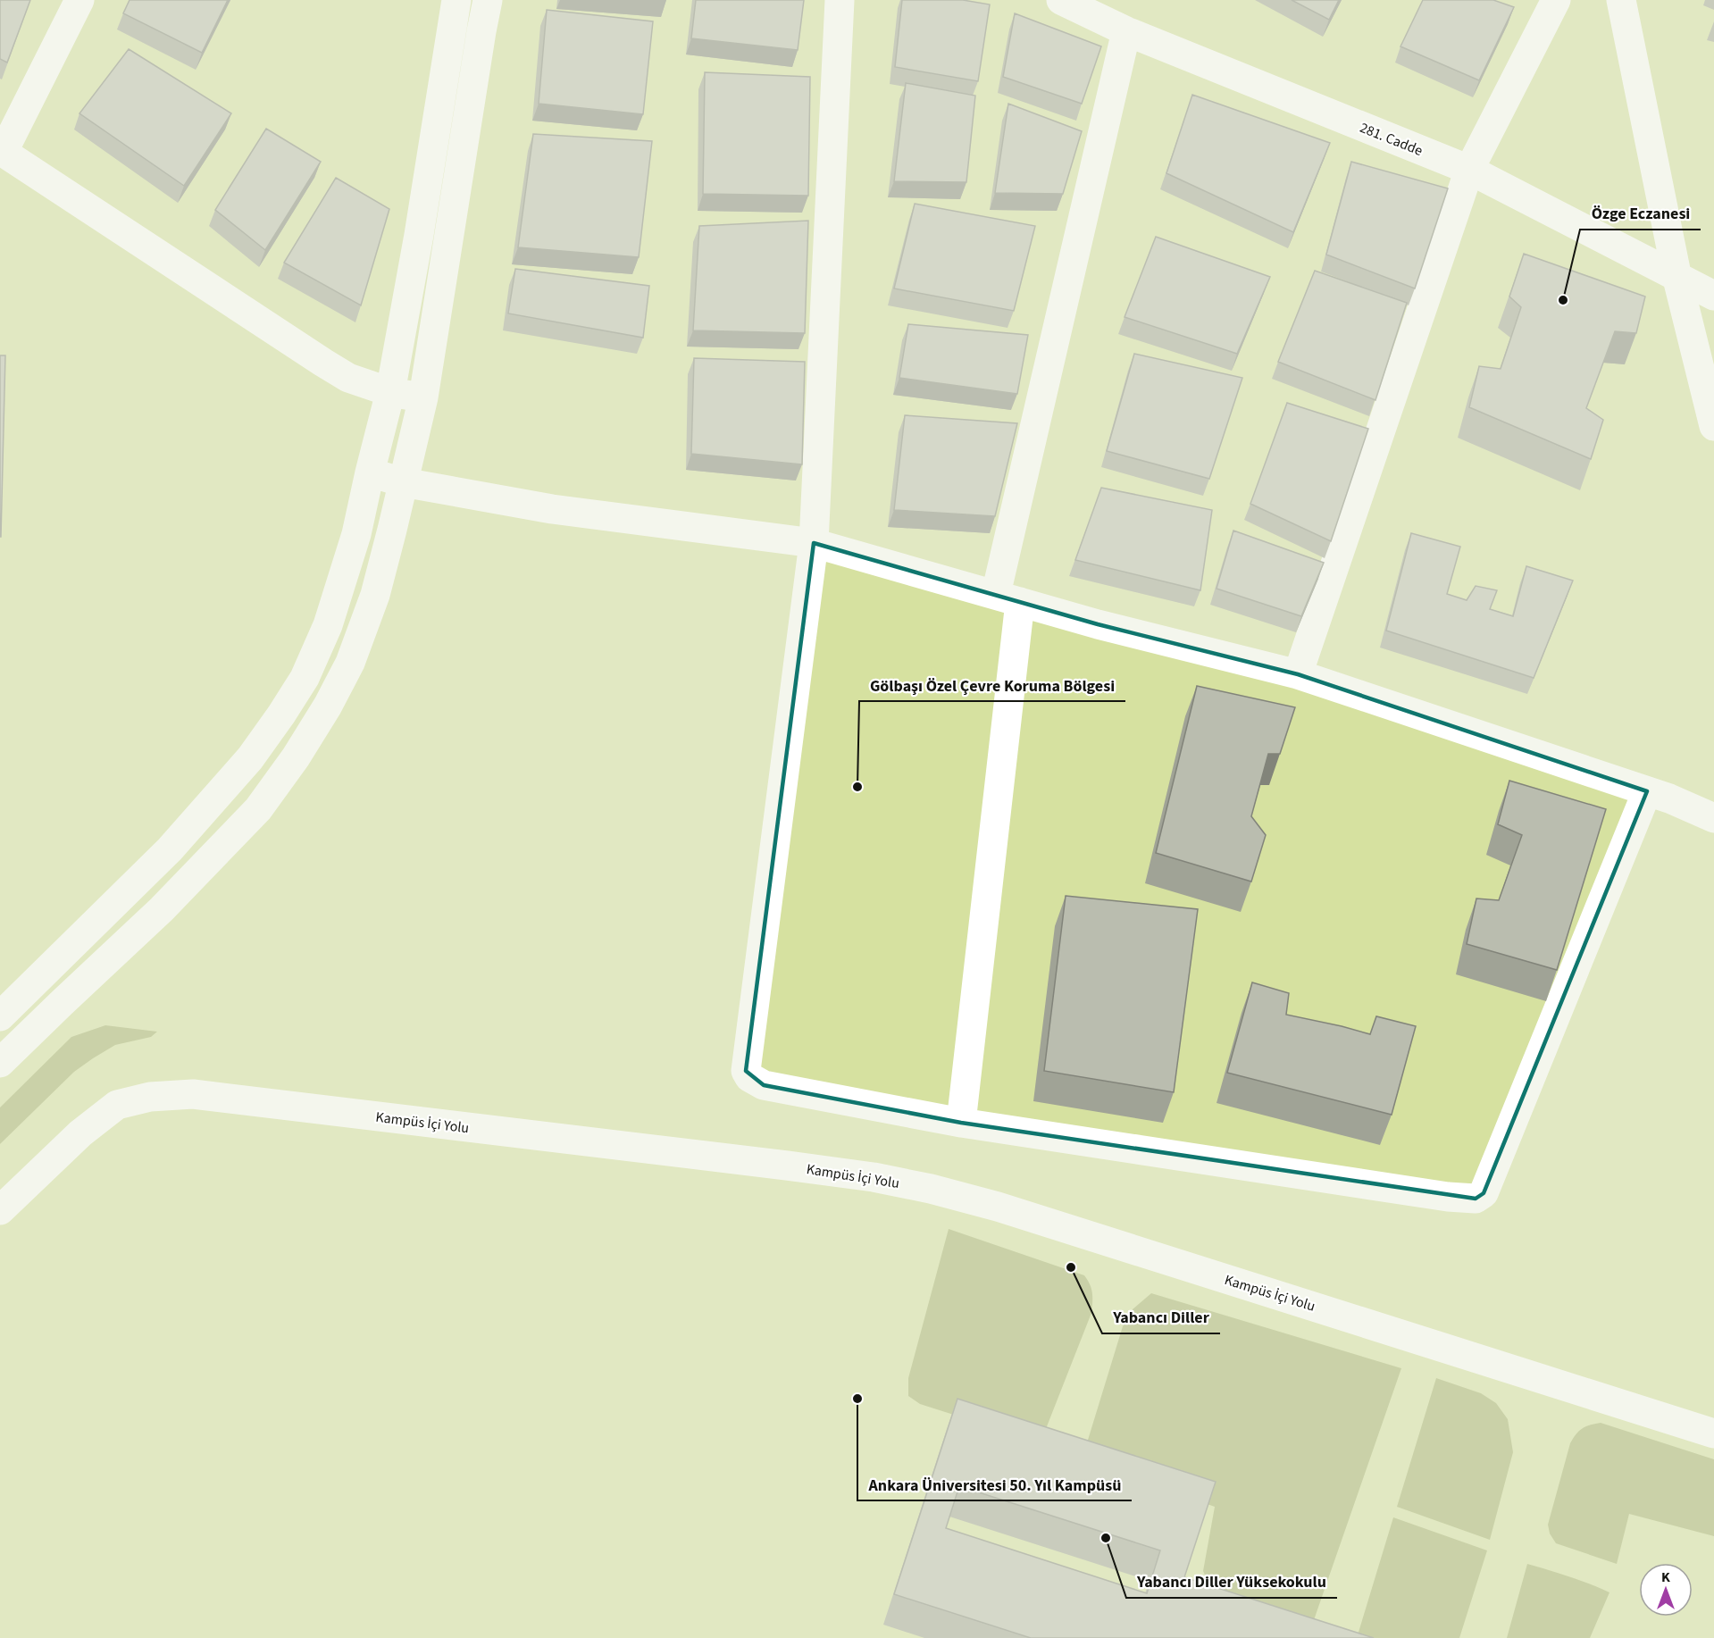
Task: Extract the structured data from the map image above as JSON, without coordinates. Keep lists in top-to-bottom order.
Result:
{
  "streets": {
    "street": ["281. Cadde", "Kampüs İçi Yolu"]
  },
  "places": [
    "Özge Eczanesi",
    "Gölbaşı Özel Çevre Koruma Bölgesi",
    "Yabancı Diller",
    "Ankara Üniversitesi 50. Yıl Kampüsü",
    "Yabancı Diller Yüksekokulu"
  ],
  "north": "top"
}
